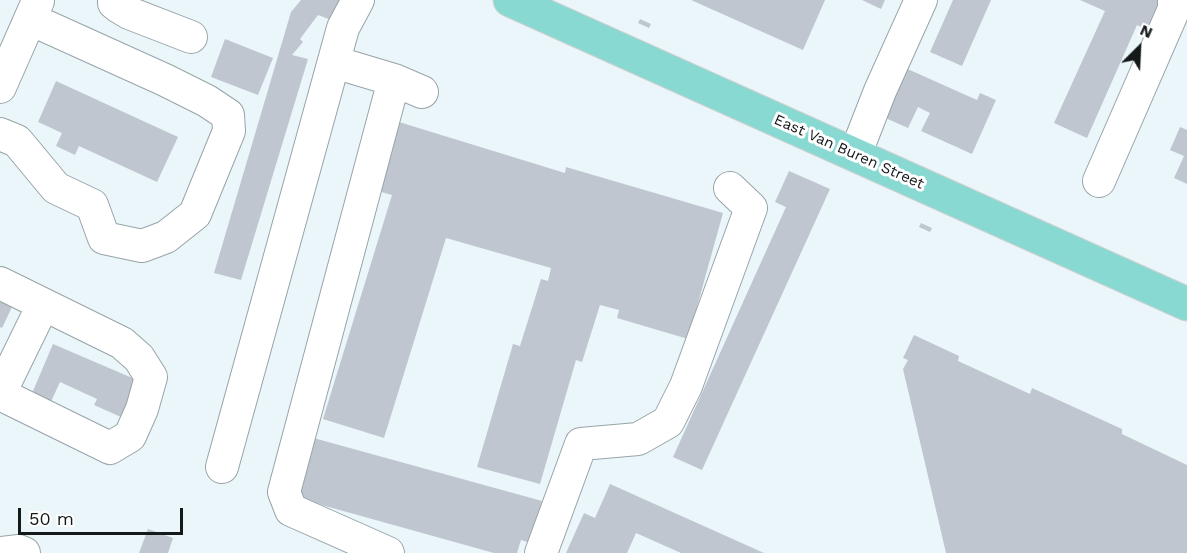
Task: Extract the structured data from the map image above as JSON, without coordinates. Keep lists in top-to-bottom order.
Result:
{
  "streets": {
    "main road": ["East Van Buren Street"]
  },
  "scale_bar": "50 m",
  "north": "top right"
}
